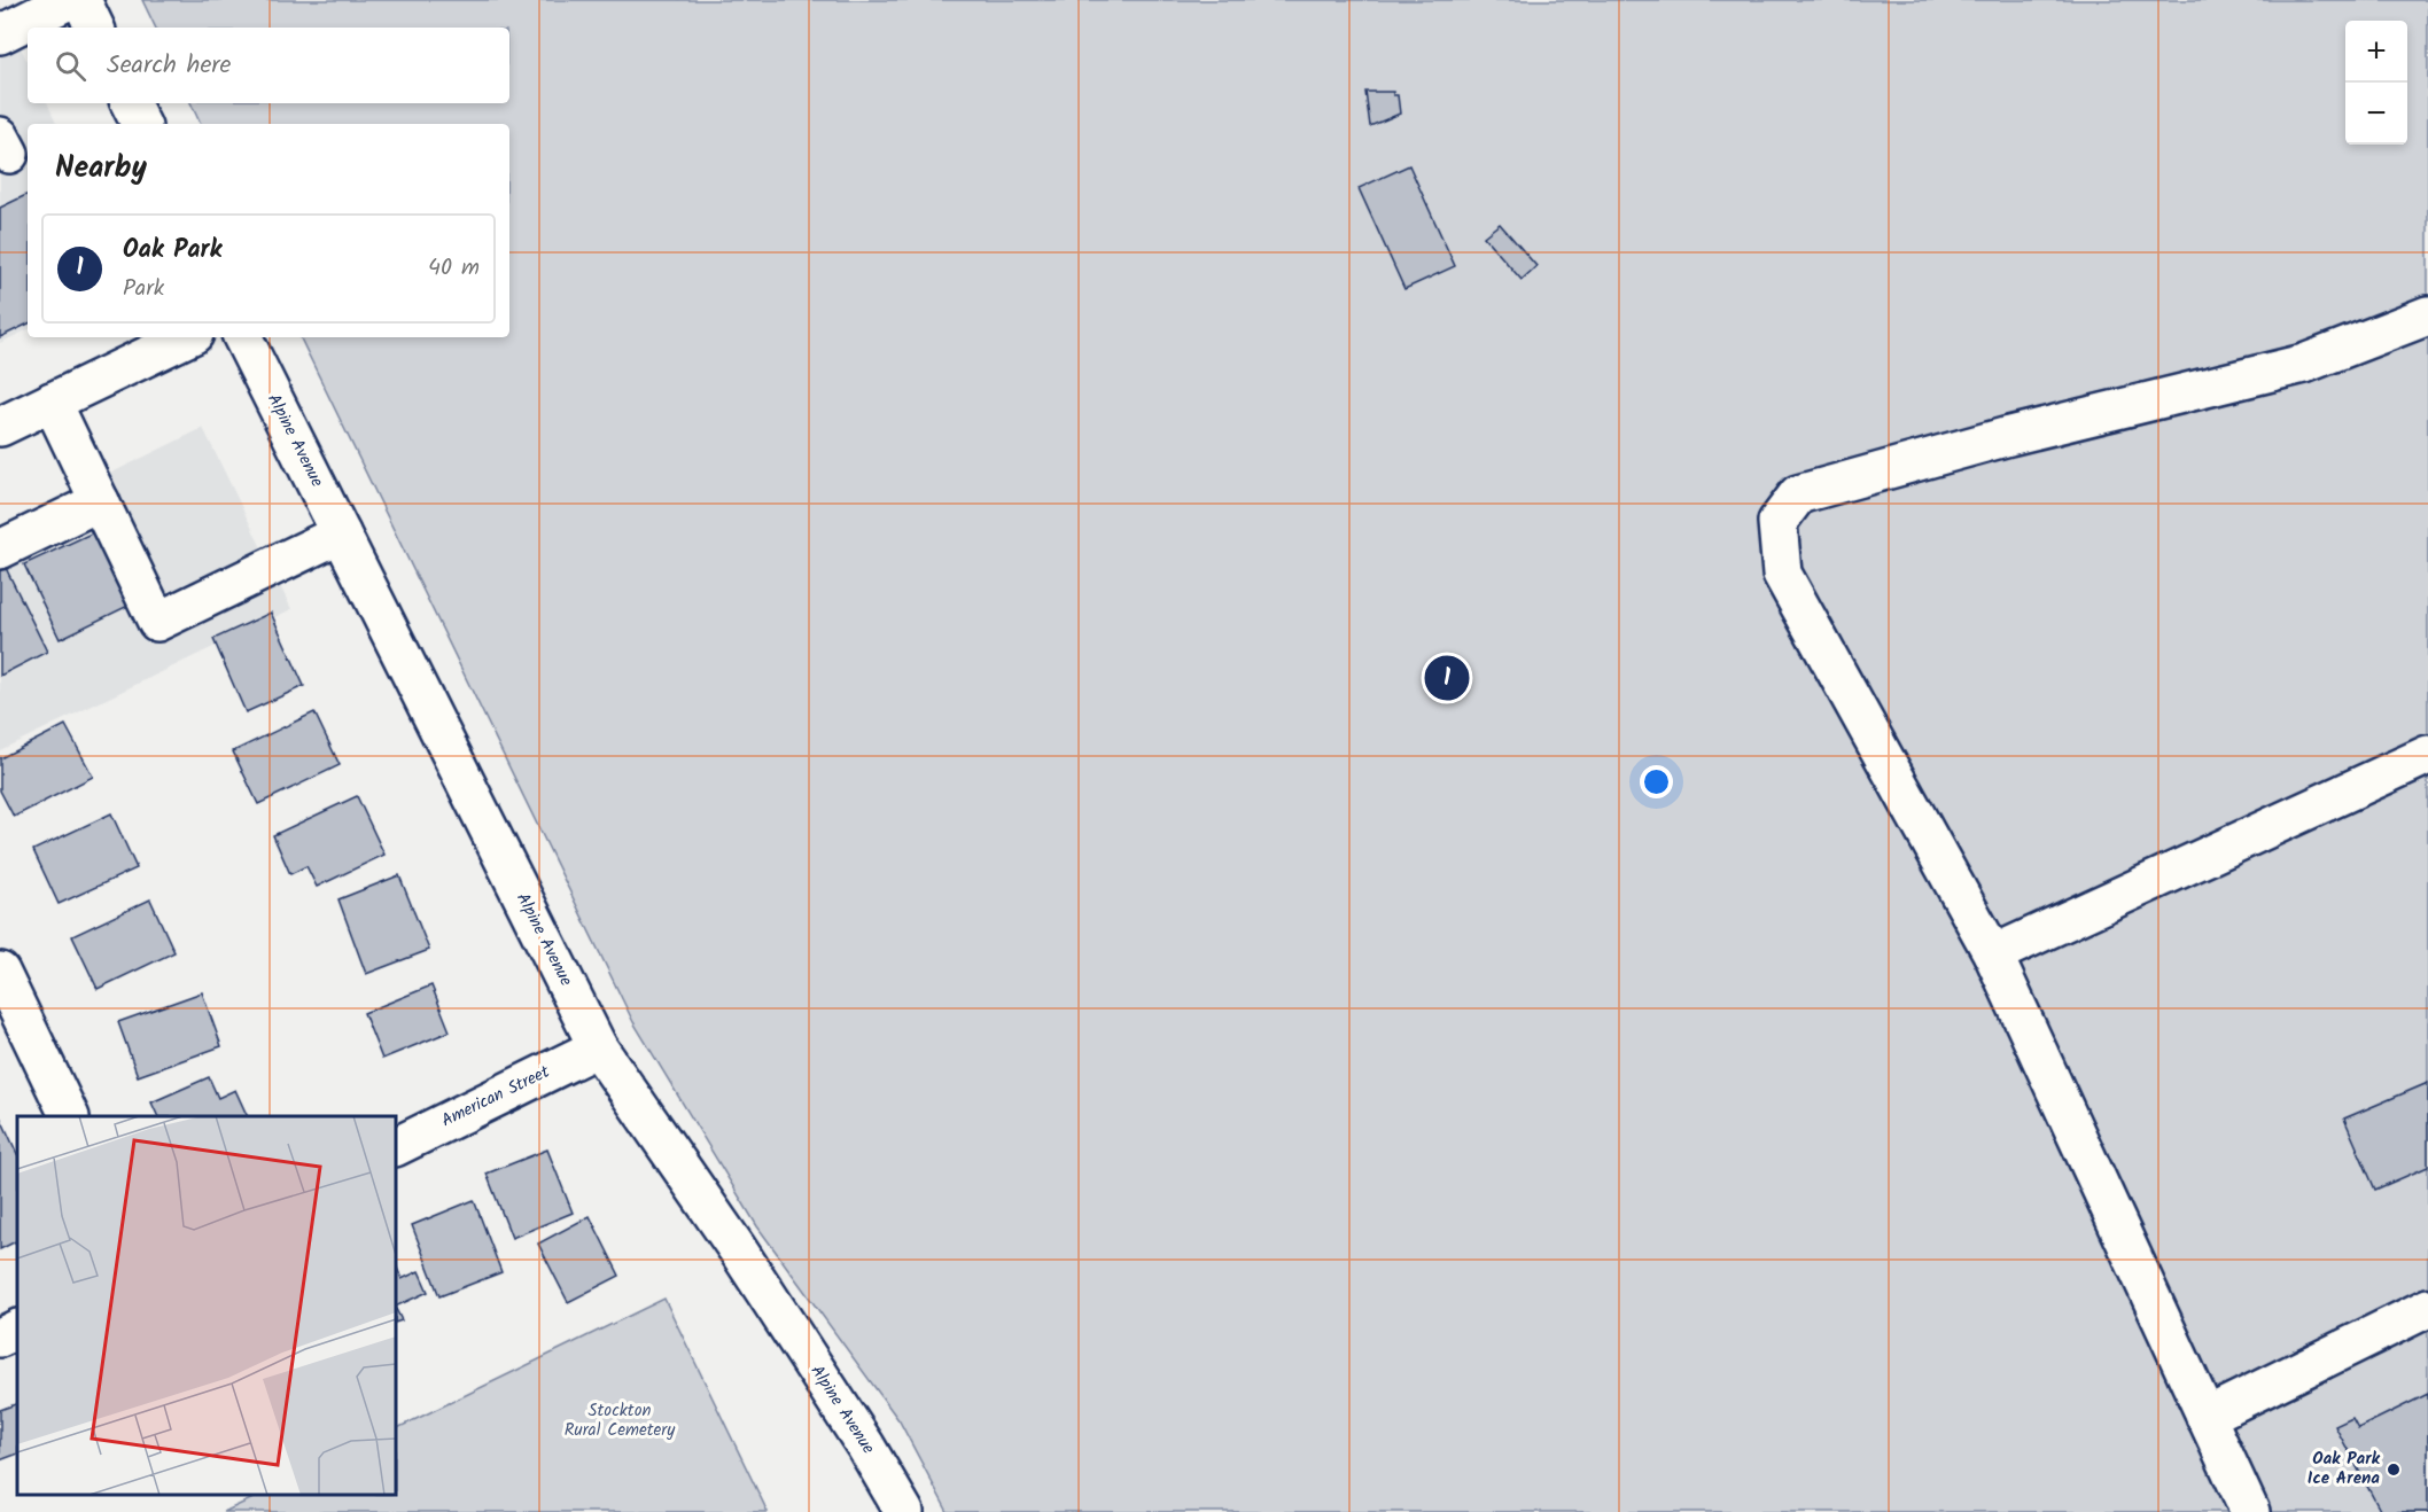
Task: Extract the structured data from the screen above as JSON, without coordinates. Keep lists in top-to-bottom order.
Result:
{
  "streets": {
    "street": ["Alpine Avenue", "American Street"]
  },
  "crossings": [
    ["Alpine Avenue", "American Street"]
  ],
  "parks": ["Stockton Rural Cemetery"],
  "places": ["Oak Park Ice Arena"],
  "page": {
    "map_buttons": ["+", "−"],
    "search": "Search here",
    "heading": "Nearby",
    "list": [
      {
        "mark": "1",
        "name": "Oak Park",
        "note": "Park",
        "value": "40 m"
      }
    ],
    "pins": "1"
  }
}
